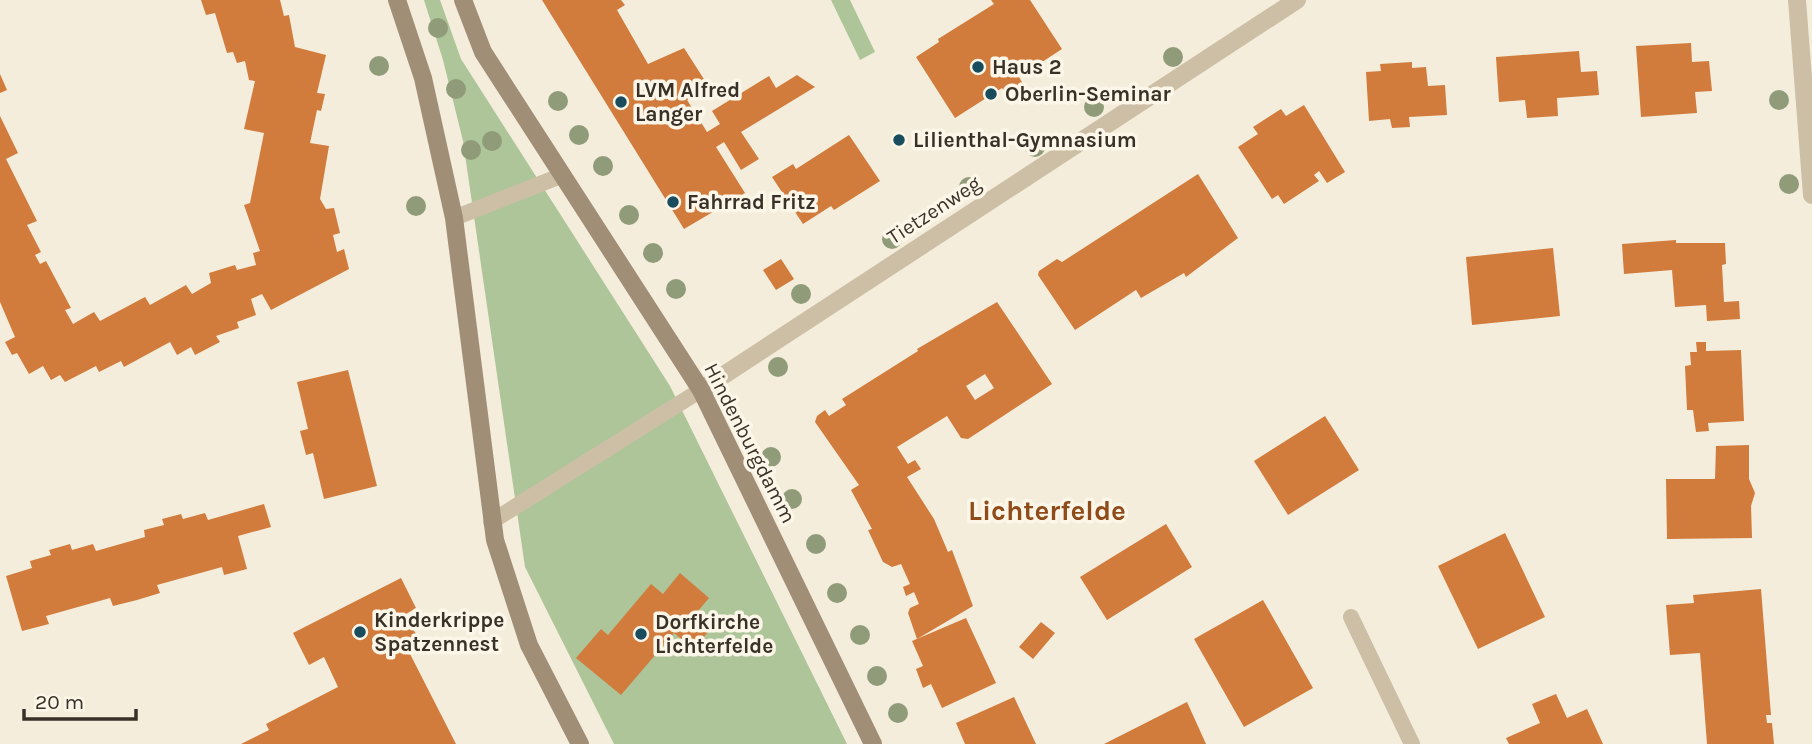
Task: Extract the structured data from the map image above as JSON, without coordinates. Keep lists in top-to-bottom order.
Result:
{
  "streets": {
    "main road": ["Hindenburgdamm"],
    "street": ["Tietzenweg"]
  },
  "crossings": [
    ["Tietzenweg", "Hindenburgdamm"]
  ],
  "districts": ["Lichterfelde"],
  "places": [
    "Haus 2",
    "Oberlin-Seminar",
    "LVM Alfred Langer",
    "Lilienthal-Gymnasium",
    "Fahrrad Fritz",
    "Kinderkrippe Spatzennest",
    "Dorfkirche Lichterfelde"
  ],
  "scale_bar": "20 m"
}
